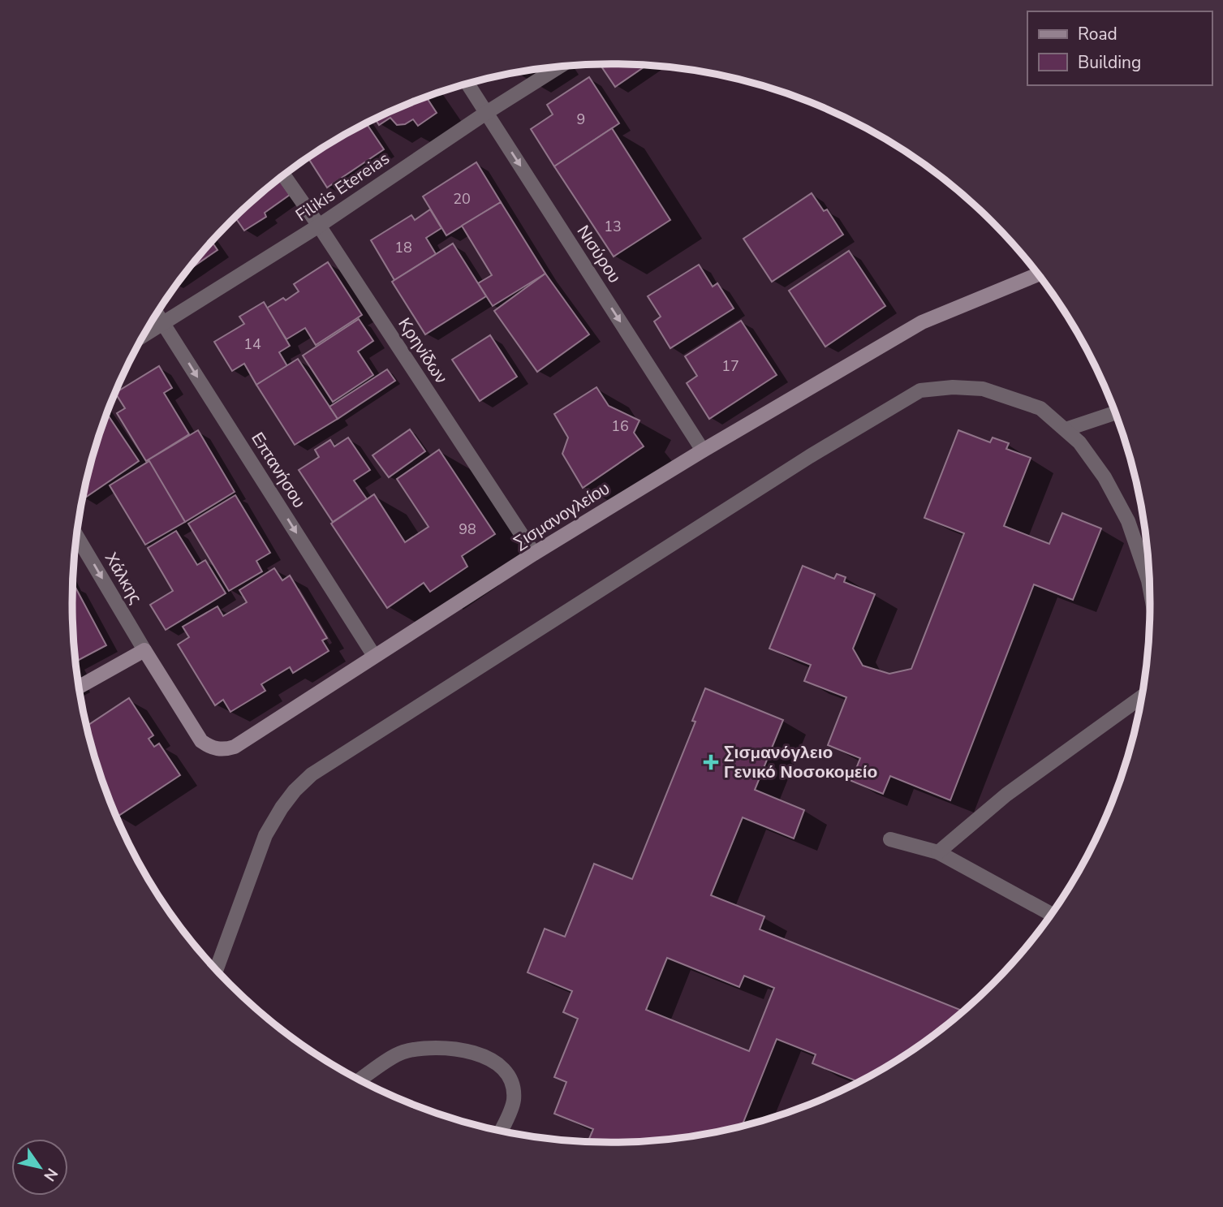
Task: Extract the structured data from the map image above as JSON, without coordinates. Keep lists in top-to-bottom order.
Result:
{
  "streets": {
    "street": [
      "Filikis Etereias",
      "Νισύρου",
      "Κρηνίδων",
      "Επτανήσου",
      "Σισμανογλείου",
      "Χάλκης"
    ]
  },
  "crossings": [
    ["Filikis Etereias", "Νισύρου"],
    ["Filikis Etereias", "Κρηνίδων"],
    ["Filikis Etereias", "Επτανήσου"],
    ["Νισύρου", "Σισμανογλείου"],
    ["Κρηνίδων", "Σισμανογλείου"],
    ["Επτανήσου", "Σισμανογλείου"],
    ["Σισμανογλείου", "Χάλκης"]
  ],
  "one_way": ["Νισύρου", "Επτανήσου", "Χάλκης"],
  "places": {
    "health": ["Σισμανόγλειο Γενικό Νοσοκομείο"]
  },
  "house_numbers": [
    "9",
    "20",
    "13",
    "18",
    "14",
    "17",
    "16",
    "98"
  ],
  "legend": ["Road", "Building"],
  "north": "bottom right"
}
